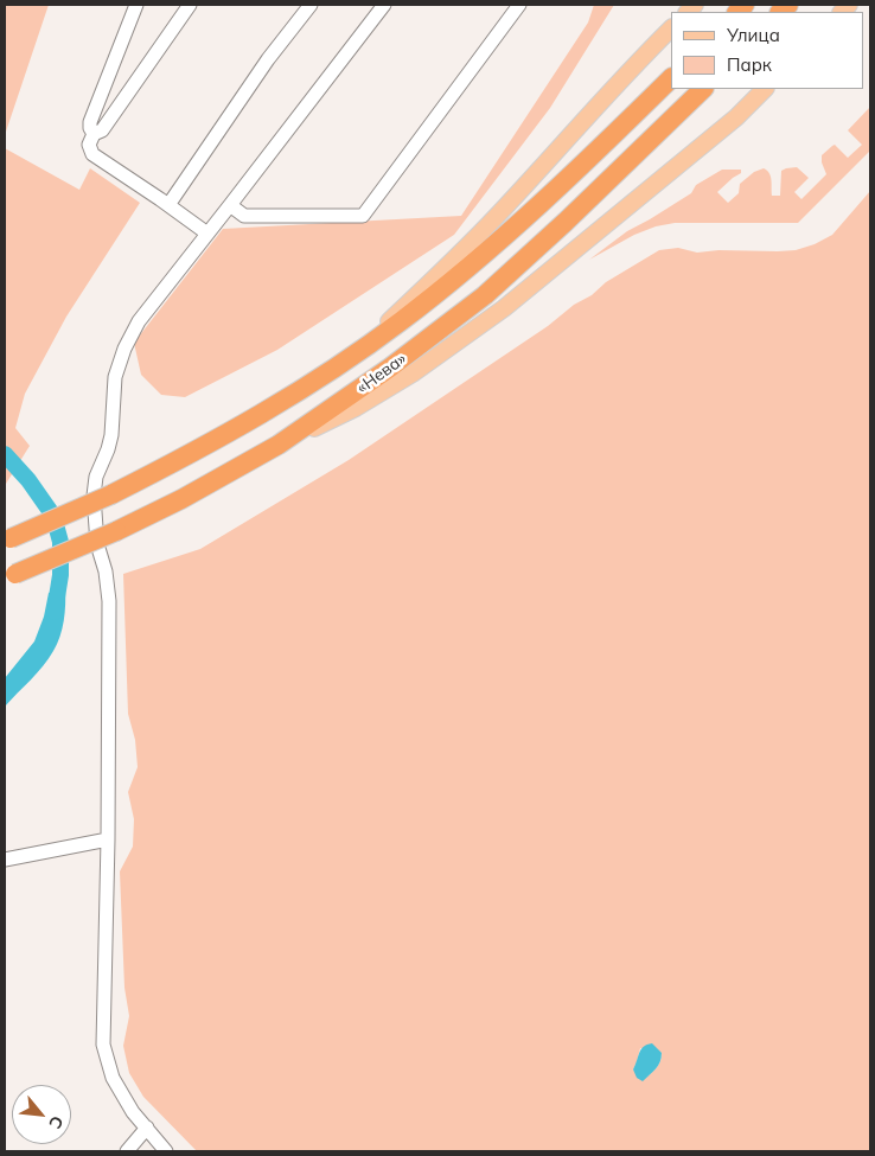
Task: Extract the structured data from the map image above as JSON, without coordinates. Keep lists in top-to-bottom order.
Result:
{
  "streets": {
    "highway": ["«Нева»"]
  },
  "legend": ["Улица", "Парк"],
  "north": "bottom right"
}
